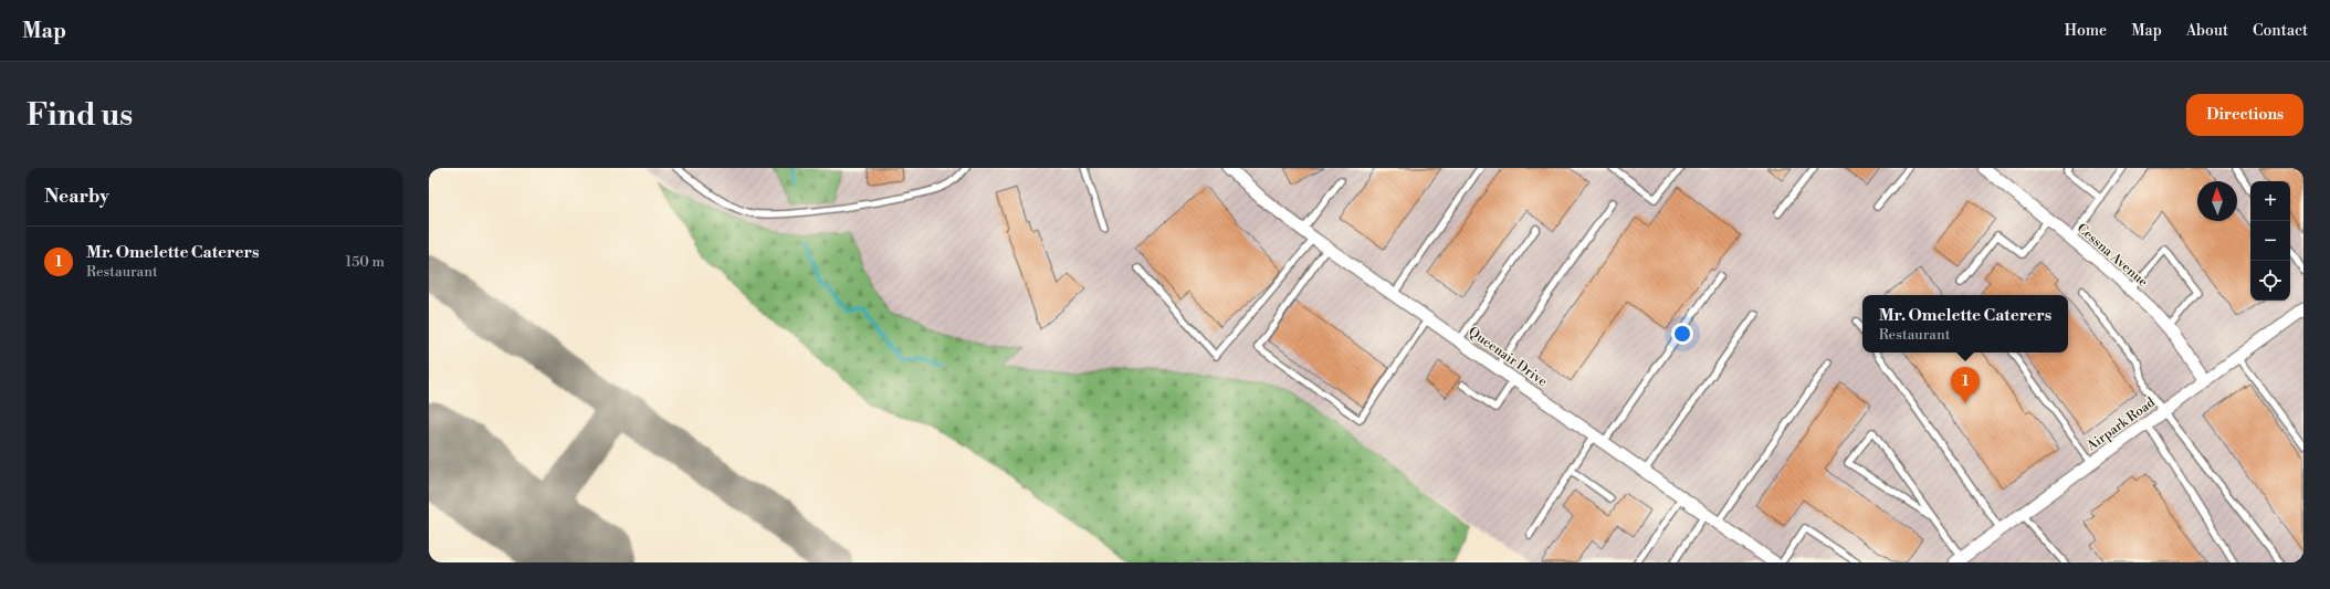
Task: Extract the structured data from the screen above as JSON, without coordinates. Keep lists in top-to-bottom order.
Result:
{
  "streets": {
    "street": ["Cessna Avenue", "Queenair Drive", "Airpark Road"]
  },
  "crossings": [
    ["Cessna Avenue", "Airpark Road"]
  ],
  "north": "top",
  "page": {
    "header": "Map",
    "nav": [
      "Home",
      "Map",
      "About",
      "Contact"
    ],
    "buttons": "Directions",
    "title": "Find us",
    "heading": "Nearby",
    "map_buttons": ["+", "−"],
    "list": [
      {
        "mark": "1",
        "name": "Mr. Omelette Caterers",
        "note": "Restaurant",
        "value": "150 m"
      }
    ],
    "popup": ["Mr. Omelette Caterers", "Restaurant"],
    "pins": "1"
  }
}
